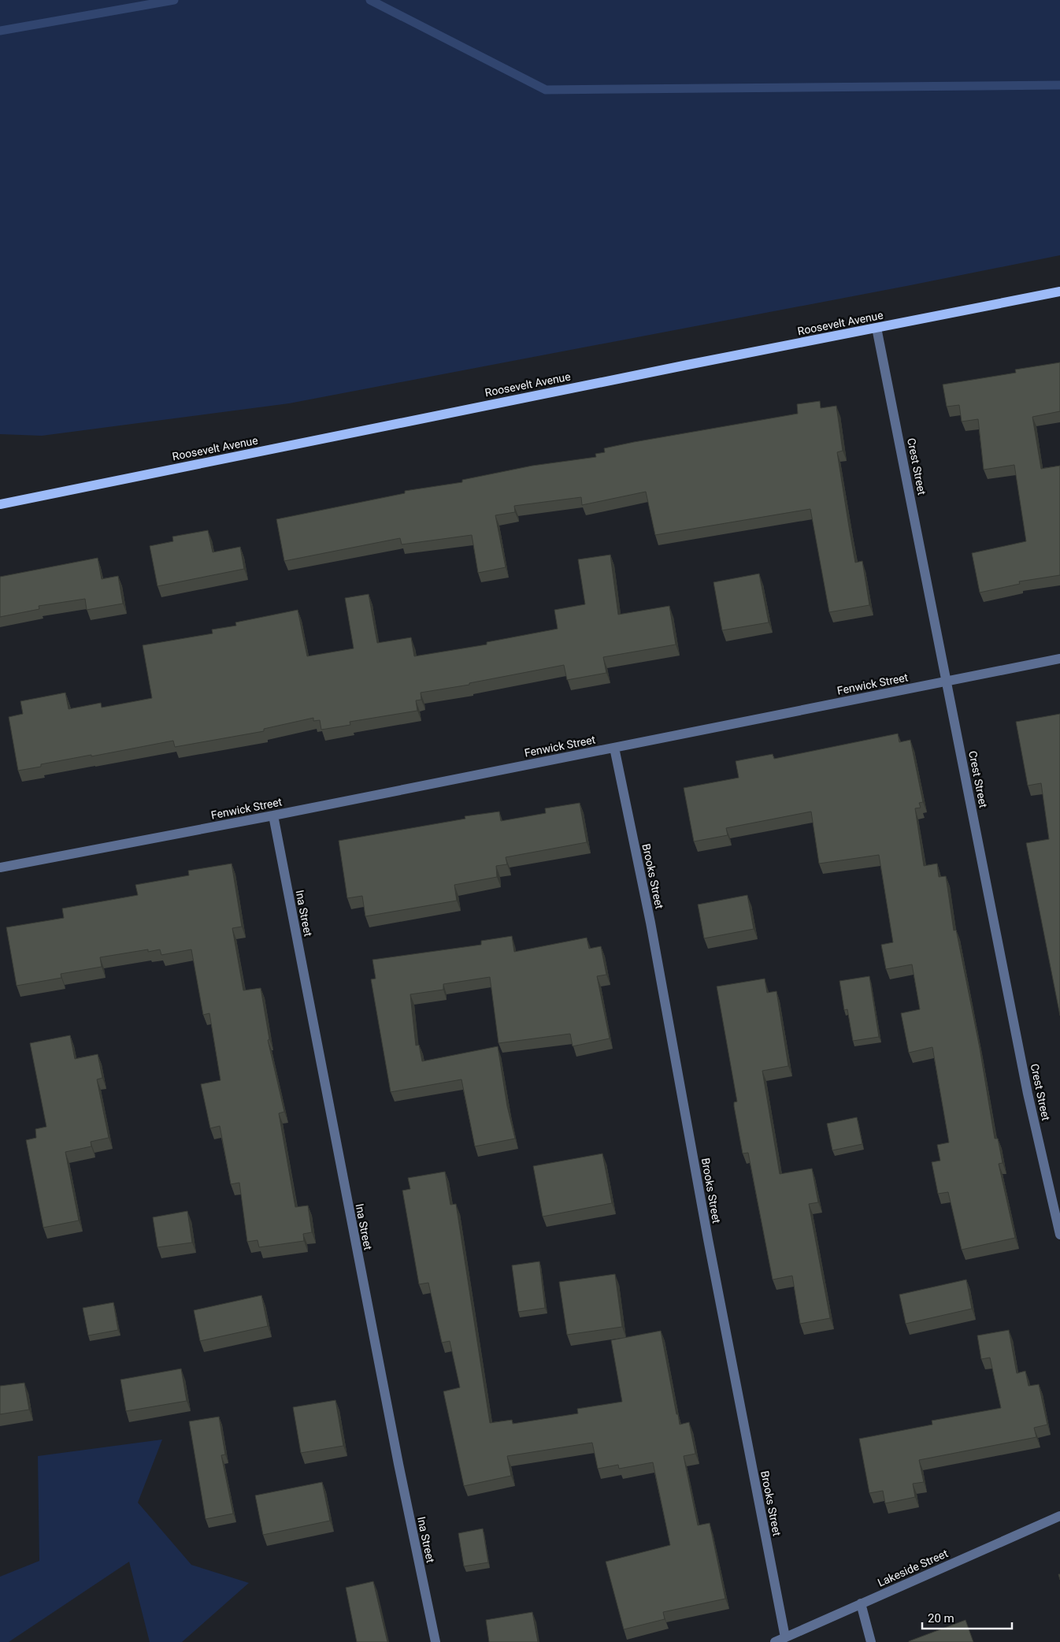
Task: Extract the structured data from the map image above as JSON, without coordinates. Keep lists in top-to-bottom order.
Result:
{
  "streets": {
    "main road": ["Roosevelt Avenue"],
    "street": [
      "Crest Street",
      "Fenwick Street",
      "Brooks Street",
      "Ina Street",
      "Lakeside Street"
    ]
  },
  "crossings": [
    ["Roosevelt Avenue", "Crest Street"],
    ["Crest Street", "Fenwick Street"],
    ["Fenwick Street", "Brooks Street"],
    ["Fenwick Street", "Ina Street"],
    ["Brooks Street", "Lakeside Street"]
  ],
  "scale_bar": "20 m"
}
